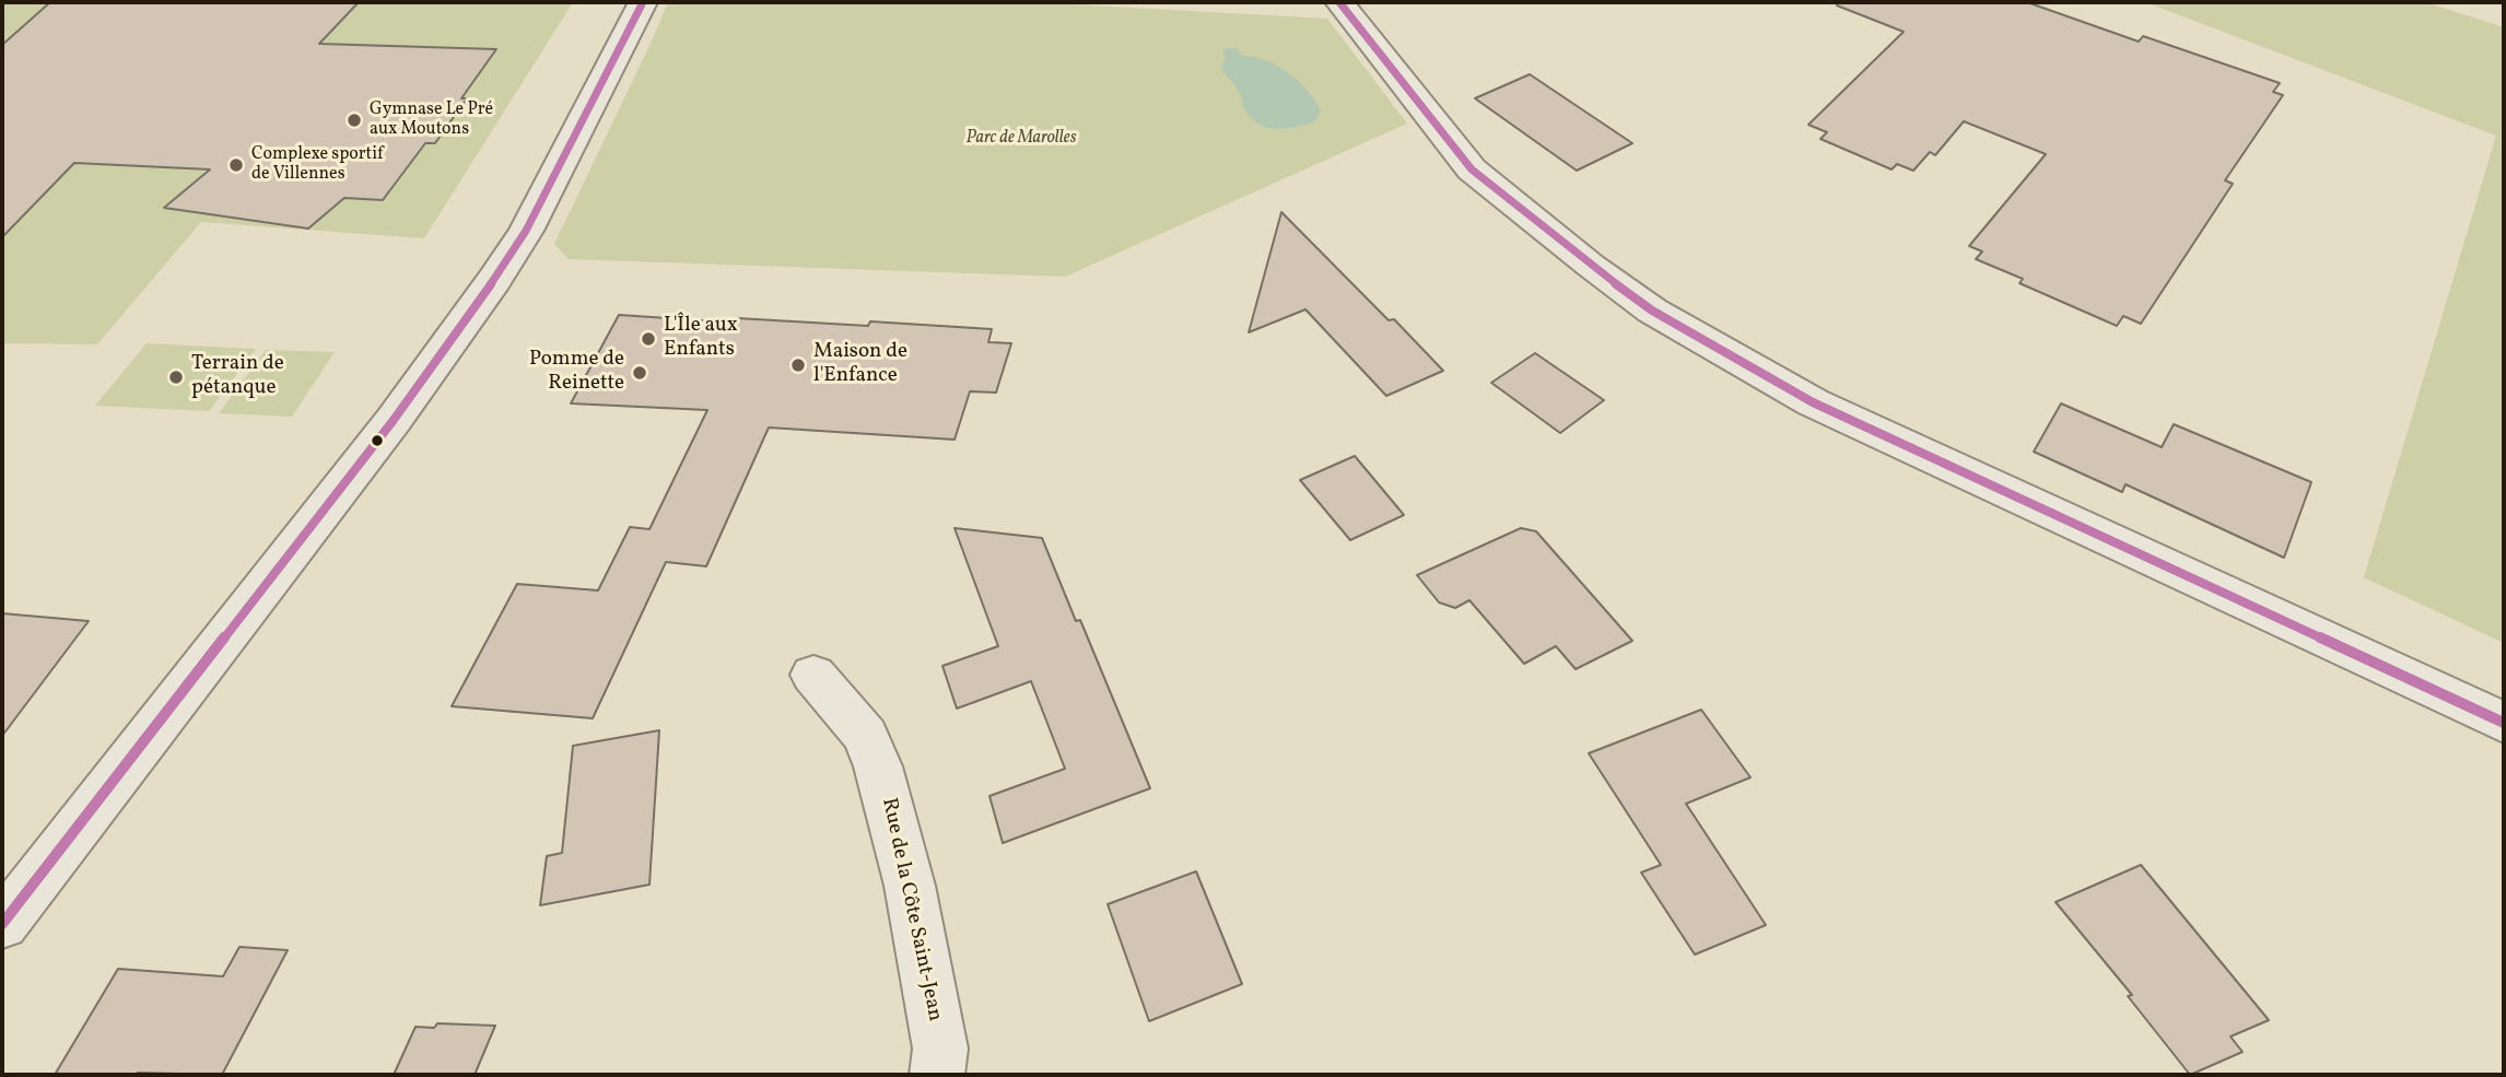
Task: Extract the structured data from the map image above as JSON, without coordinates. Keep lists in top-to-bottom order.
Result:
{
  "streets": {
    "street": ["Rue de la Côte Saint-Jean"]
  },
  "parks": ["Parc de Marolles"],
  "places": [
    "Gymnase Le Pré aux Moutons",
    "Complexe sportif de Villennes",
    "L'Île aux Enfants",
    "Maison de l'Enfance",
    "Pomme de Reinette",
    "Terrain de pétanque"
  ]
}
